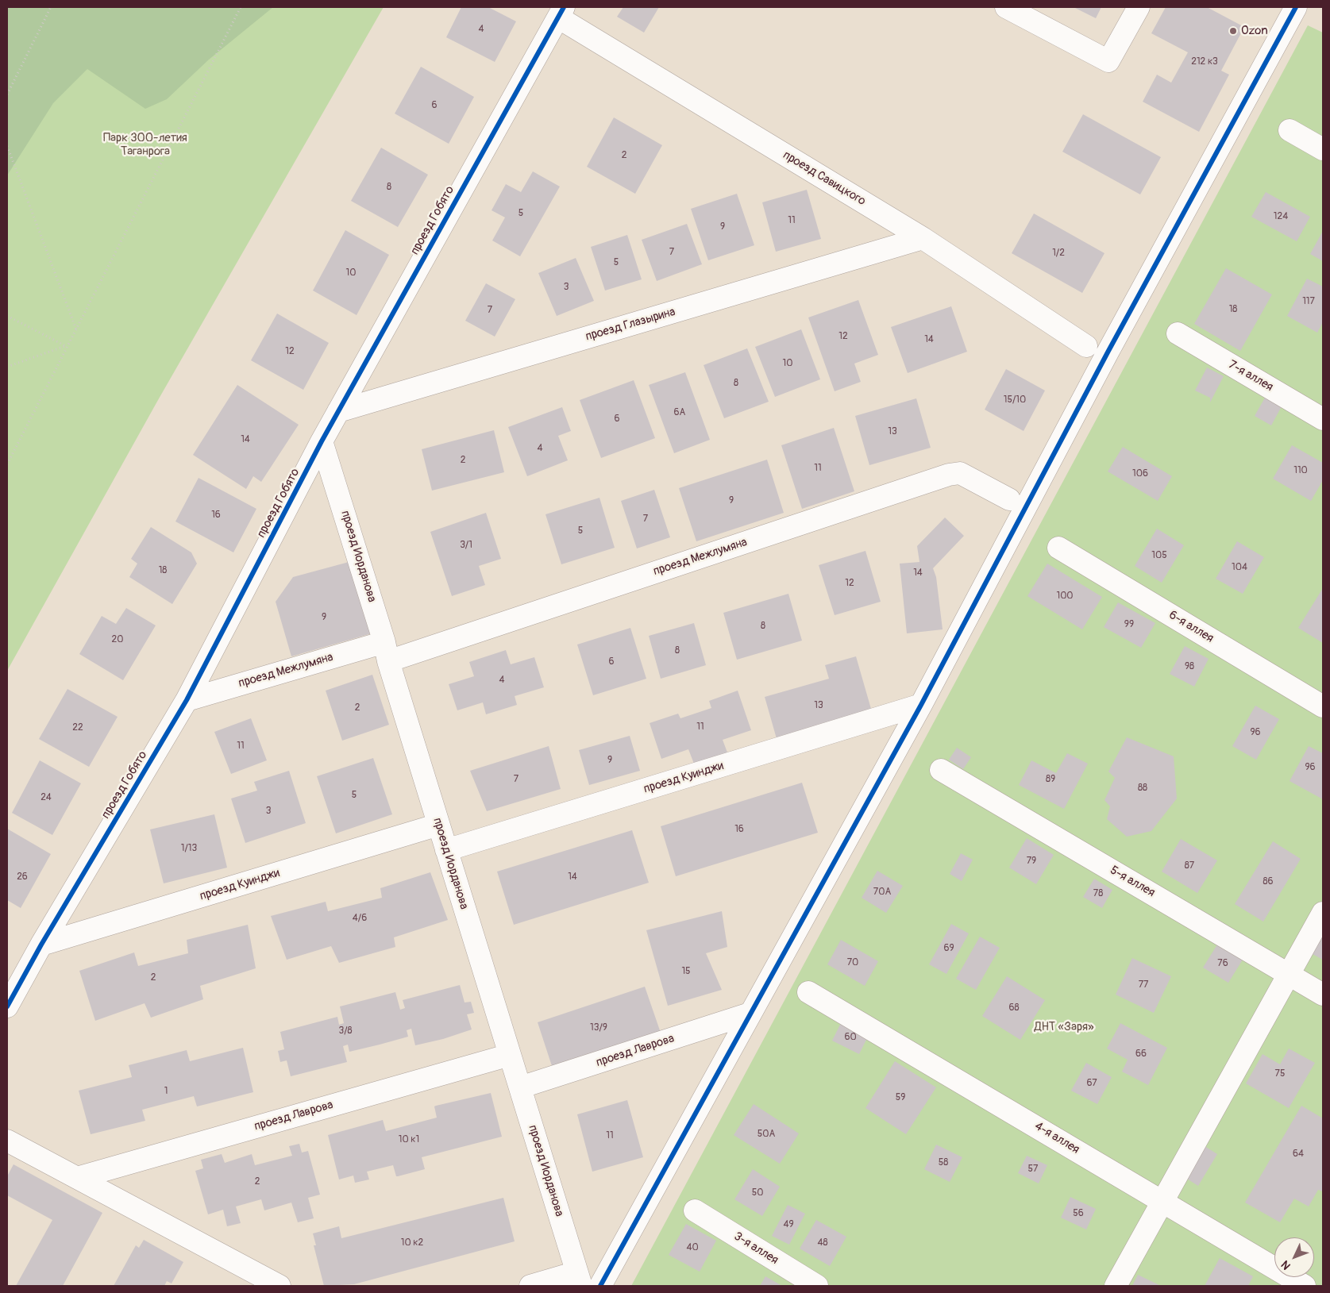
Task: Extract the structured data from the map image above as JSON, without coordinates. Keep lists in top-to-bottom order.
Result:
{
  "streets": {
    "street": [
      "проезд Савицкого",
      "проезд Гобято",
      "проезд Глазырина",
      "7-я аллея",
      "проезд Иорданова",
      "проезд Межлумяна",
      "6-я аллея",
      "проезд Куинджи",
      "5-я аллея",
      "проезд Лаврова",
      "4-я аллея",
      "3-я аллея"
    ]
  },
  "crossings": [
    ["проезд Савицкого", "проезд Гобято"],
    ["проезд Савицкого", "проезд Глазырина"],
    ["проезд Гобято", "проезд Глазырина"],
    ["проезд Гобято", "проезд Иорданова"],
    ["проезд Гобято", "проезд Межлумяна"],
    ["проезд Гобято", "проезд Куинджи"],
    ["проезд Иорданова", "проезд Межлумяна"],
    ["проезд Иорданова", "проезд Куинджи"],
    ["проезд Иорданова", "проезд Лаврова"]
  ],
  "parks": ["Парк 300-летия Таганрога", "ДНТ «Заря»"],
  "places": ["Ozon"],
  "house_numbers": [
    "4",
    "212 к3",
    "6",
    "2",
    "8",
    "5",
    "124",
    "11",
    "9",
    "7",
    "1/2",
    "5",
    "10",
    "3",
    "117",
    "18",
    "7",
    "12",
    "14",
    "12",
    "10",
    "8",
    "15/10",
    "6А",
    "6",
    "13",
    "14",
    "4",
    "2",
    "11",
    "110",
    "106",
    "9",
    "16",
    "7",
    "5",
    "3/1",
    "105",
    "104",
    "18",
    "14",
    "12",
    "100",
    "9",
    "99",
    "8",
    "20",
    "8",
    "6",
    "98",
    "4",
    "13",
    "2",
    "11",
    "22",
    "96",
    "11",
    "9",
    "96",
    "7",
    "89",
    "88",
    "5",
    "24",
    "3",
    "16",
    "1/13",
    "79",
    "87",
    "26",
    "14",
    "86",
    "70А",
    "78",
    "4/6",
    "69",
    "70",
    "76",
    "15",
    "2",
    "77",
    "68",
    "13/9",
    "3/8",
    "60",
    "66",
    "75",
    "67",
    "1",
    "59",
    "50А",
    "11",
    "10 к1",
    "64",
    "58",
    "57",
    "2",
    "50",
    "56",
    "49",
    "10 к2",
    "48",
    "40"
  ],
  "north": "bottom left"
}
